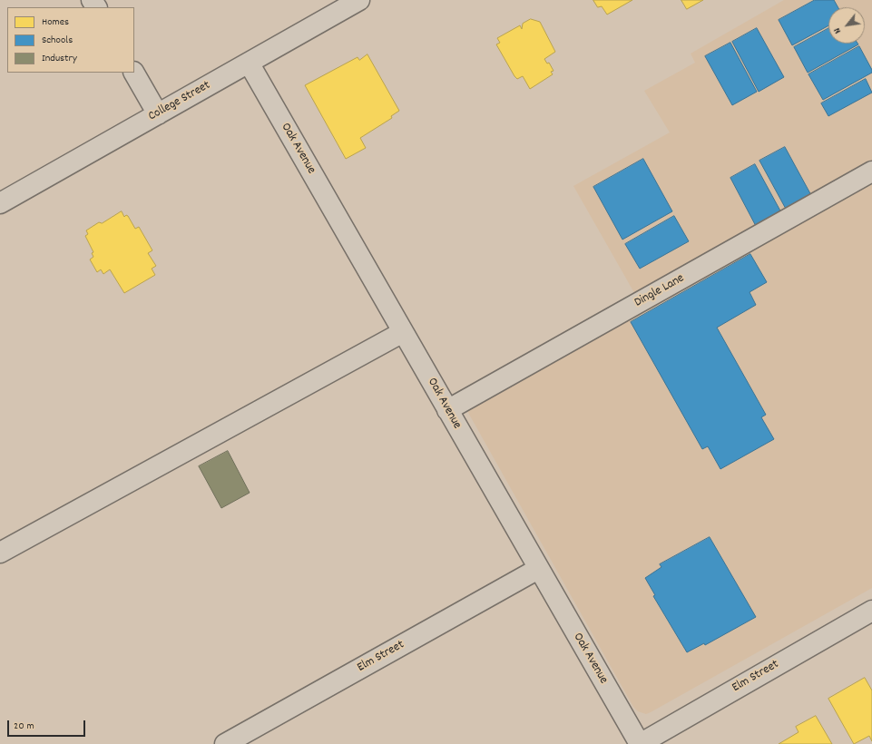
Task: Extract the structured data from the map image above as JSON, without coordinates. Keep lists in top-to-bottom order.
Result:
{
  "streets": {
    "street": [
      "College Street",
      "Oak Avenue",
      "Dingle Lane",
      "Elm Street"
    ]
  },
  "crossings": [
    ["College Street", "Oak Avenue"],
    ["Oak Avenue", "Dingle Lane"],
    ["Oak Avenue", "Elm Street"]
  ],
  "legend": ["Homes", "Schools", "Industry"],
  "scale_bar": "20 m",
  "north": "bottom left"
}
